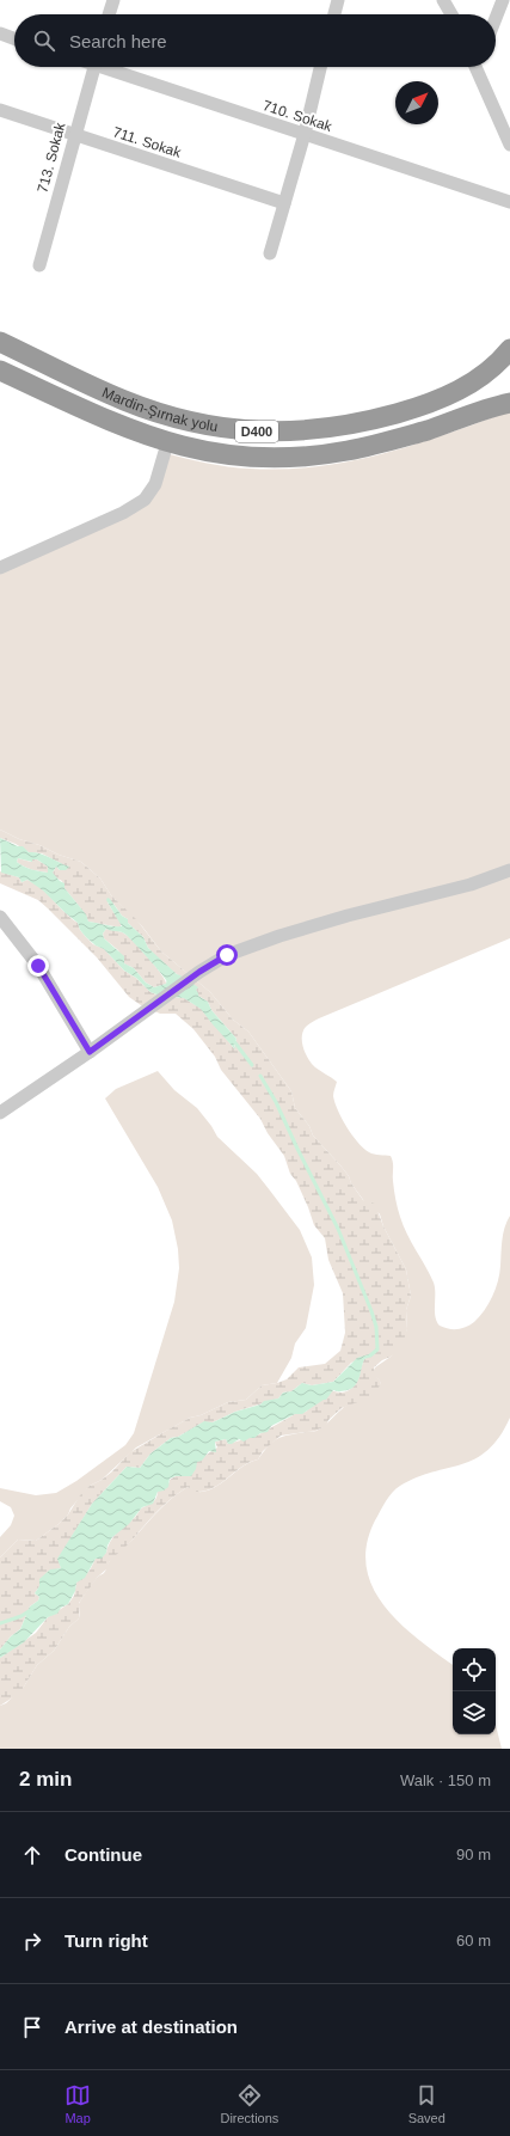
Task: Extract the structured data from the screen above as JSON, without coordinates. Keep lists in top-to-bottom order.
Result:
{
  "streets": {
    "highway": ["Mardin-Şırnak yolu", "D400"],
    "street": ["710. Sokak", "711. Sokak", "713. Sokak"]
  },
  "crossings": [
    ["711. Sokak", "713. Sokak"]
  ],
  "north": "top right",
  "page": {
    "search": "Search here",
    "heading": ["2 min", "Walk · 150 m"],
    "list": [
      ["Continue", "90 m"],
      ["Turn right", "60 m"],
      "Arrive at destination"
    ],
    "nav": ["Map", "Directions", "Saved"]
  }
}
